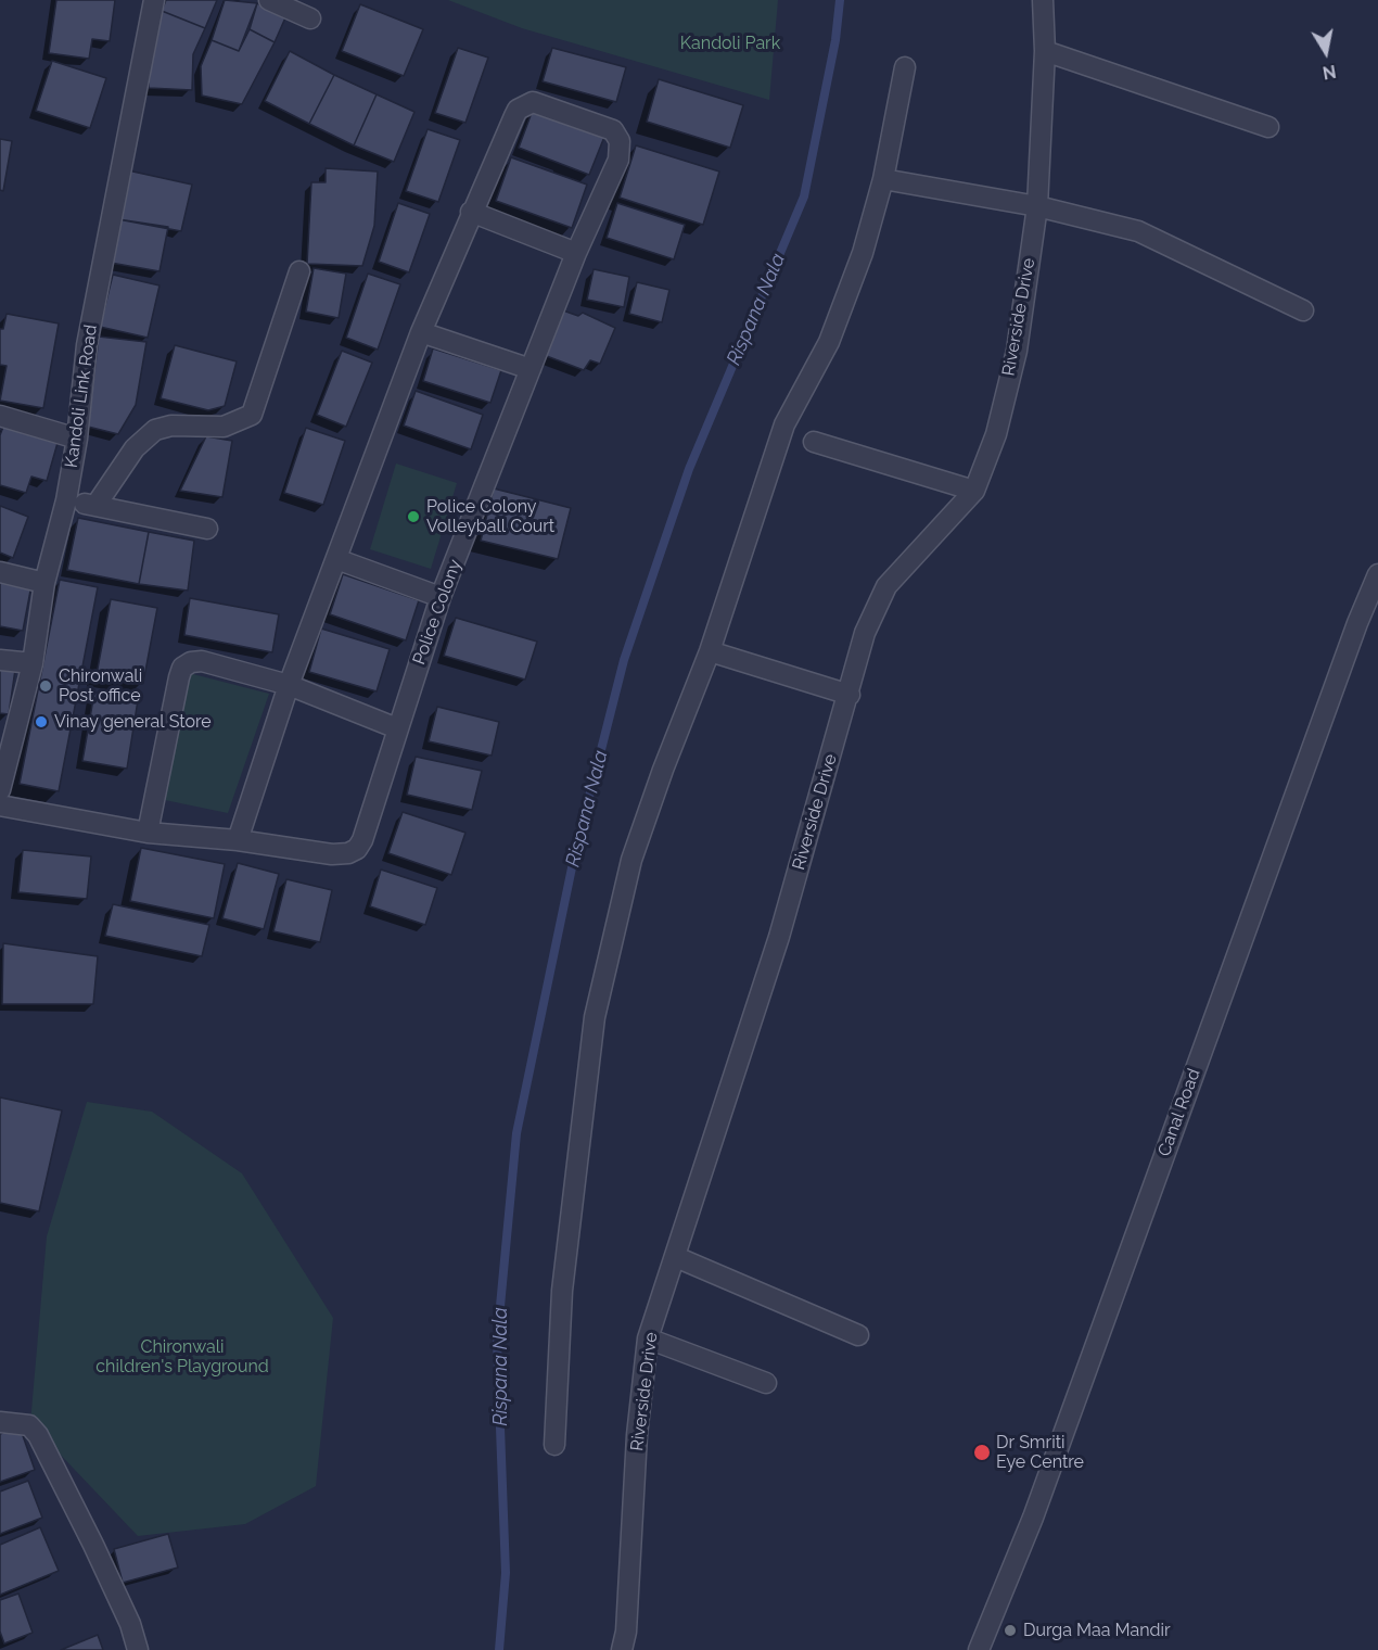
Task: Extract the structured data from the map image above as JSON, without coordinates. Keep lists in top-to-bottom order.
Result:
{
  "streets": {
    "street": [
      "Riverside Drive",
      "Kandoli Link Road",
      "Police Colony",
      "Canal Road"
    ]
  },
  "water": ["Rispana Nala"],
  "parks": ["Kandoli Park", "Chironwali children's Playground"],
  "places": [
    "Police Colony Volleyball Court",
    "Chironwali Post office",
    "Vinay general Store",
    "Dr Smriti Eye Centre",
    "Durga Maa Mandir"
  ],
  "north": "bottom"
}
